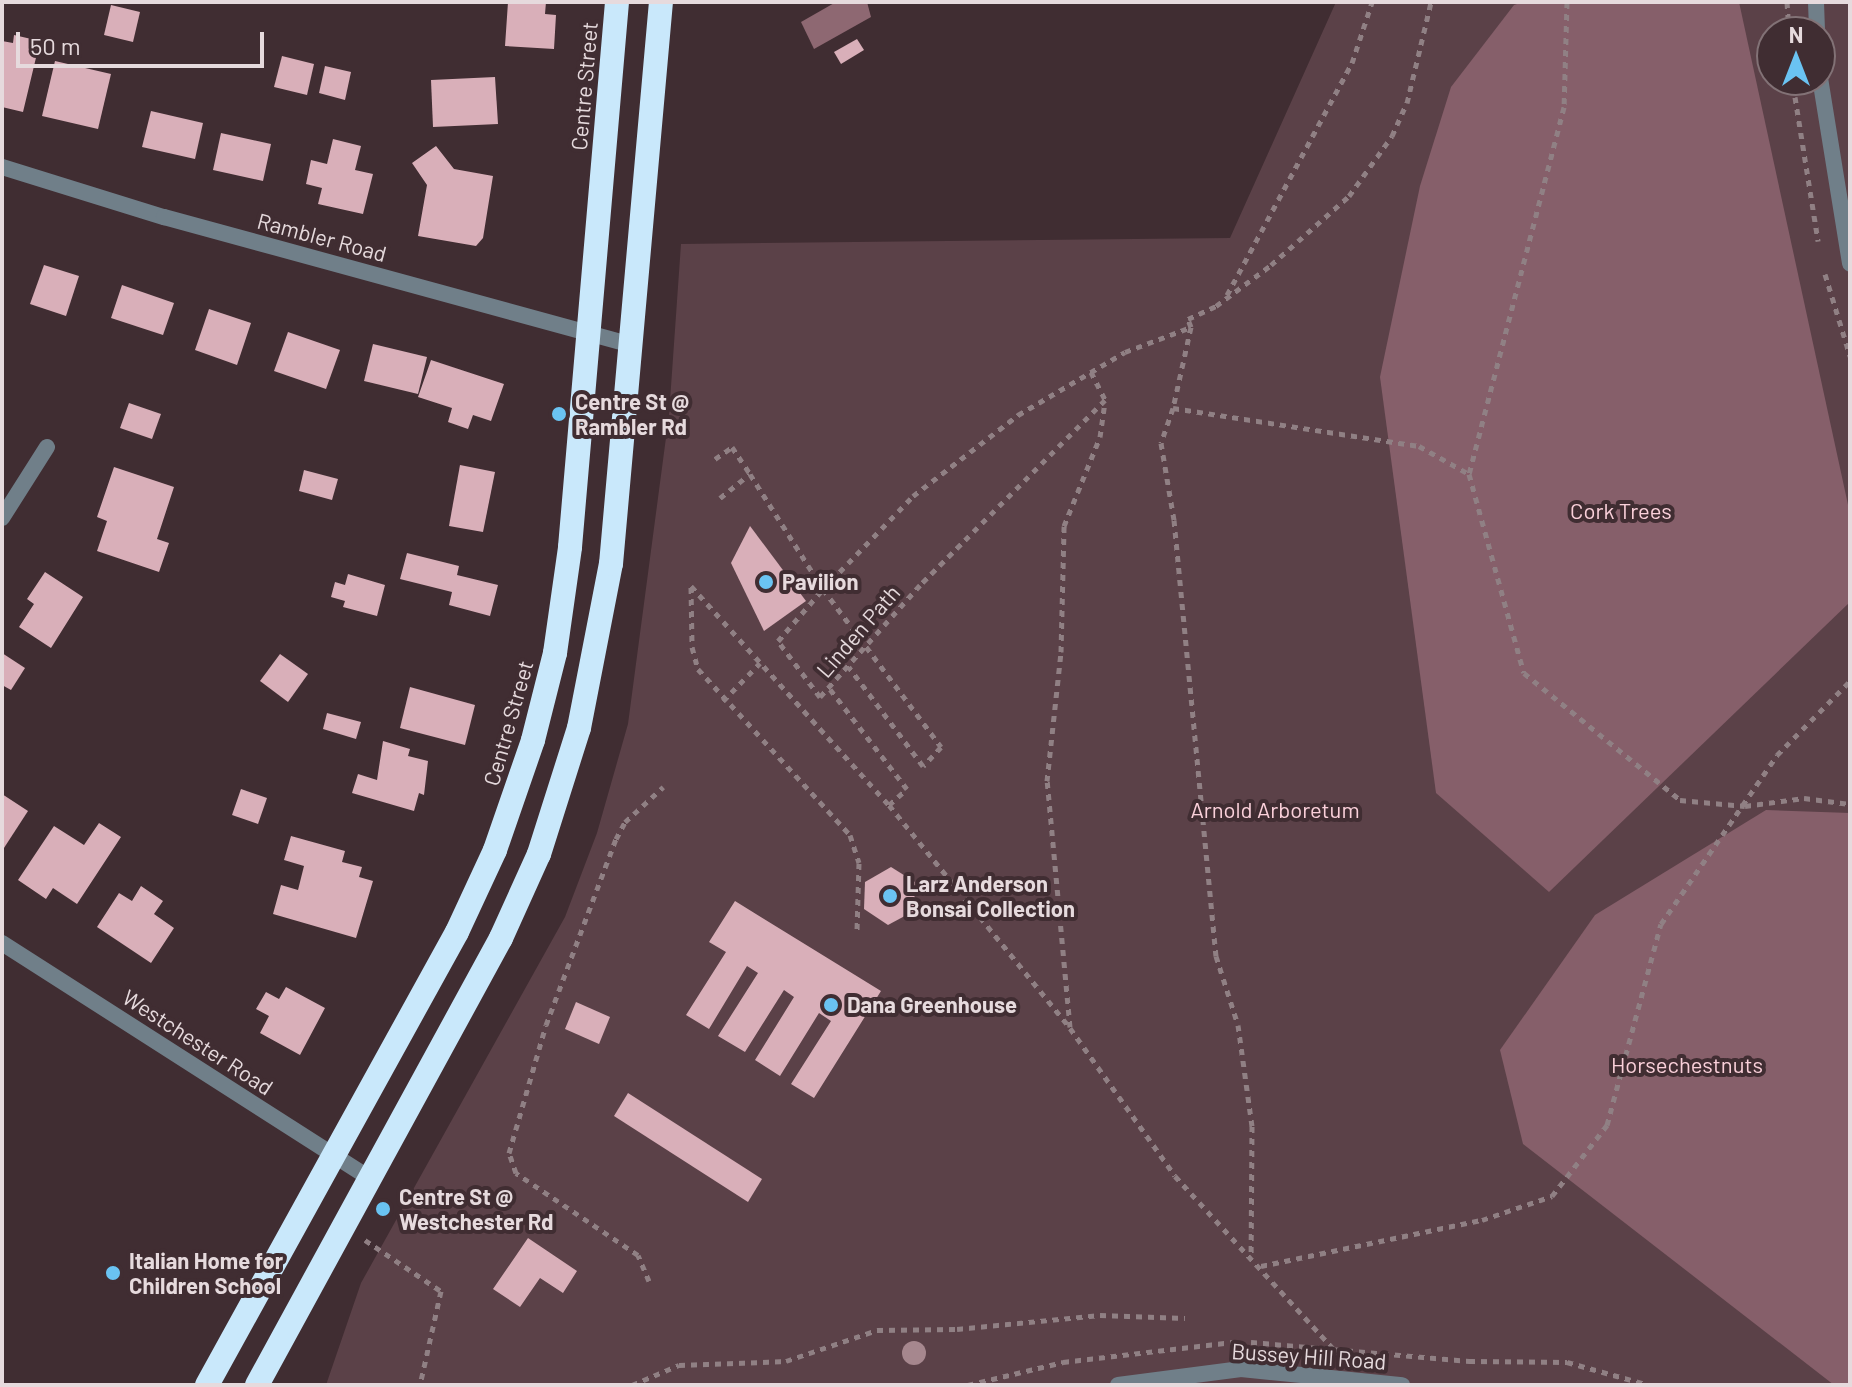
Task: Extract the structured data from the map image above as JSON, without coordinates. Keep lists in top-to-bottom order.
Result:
{
  "streets": {
    "highway": ["Centre Street"],
    "street": ["Rambler Road", "Westchester Road", "Bussey Hill Road"],
    "path": ["Linden Path"]
  },
  "crossings": [
    ["Centre Street", "Rambler Road"],
    ["Centre Street", "Westchester Road"]
  ],
  "parks": ["Cork Trees", "Arnold Arboretum", "Horsechestnuts"],
  "places": [
    "Centre St @ Rambler Rd",
    "Pavilion",
    "Larz Anderson Bonsai Collection",
    "Dana Greenhouse",
    "Centre St @ Westchester Rd",
    "Italian Home for Children School"
  ],
  "scale_bar": "50 m",
  "north": "top"
}
